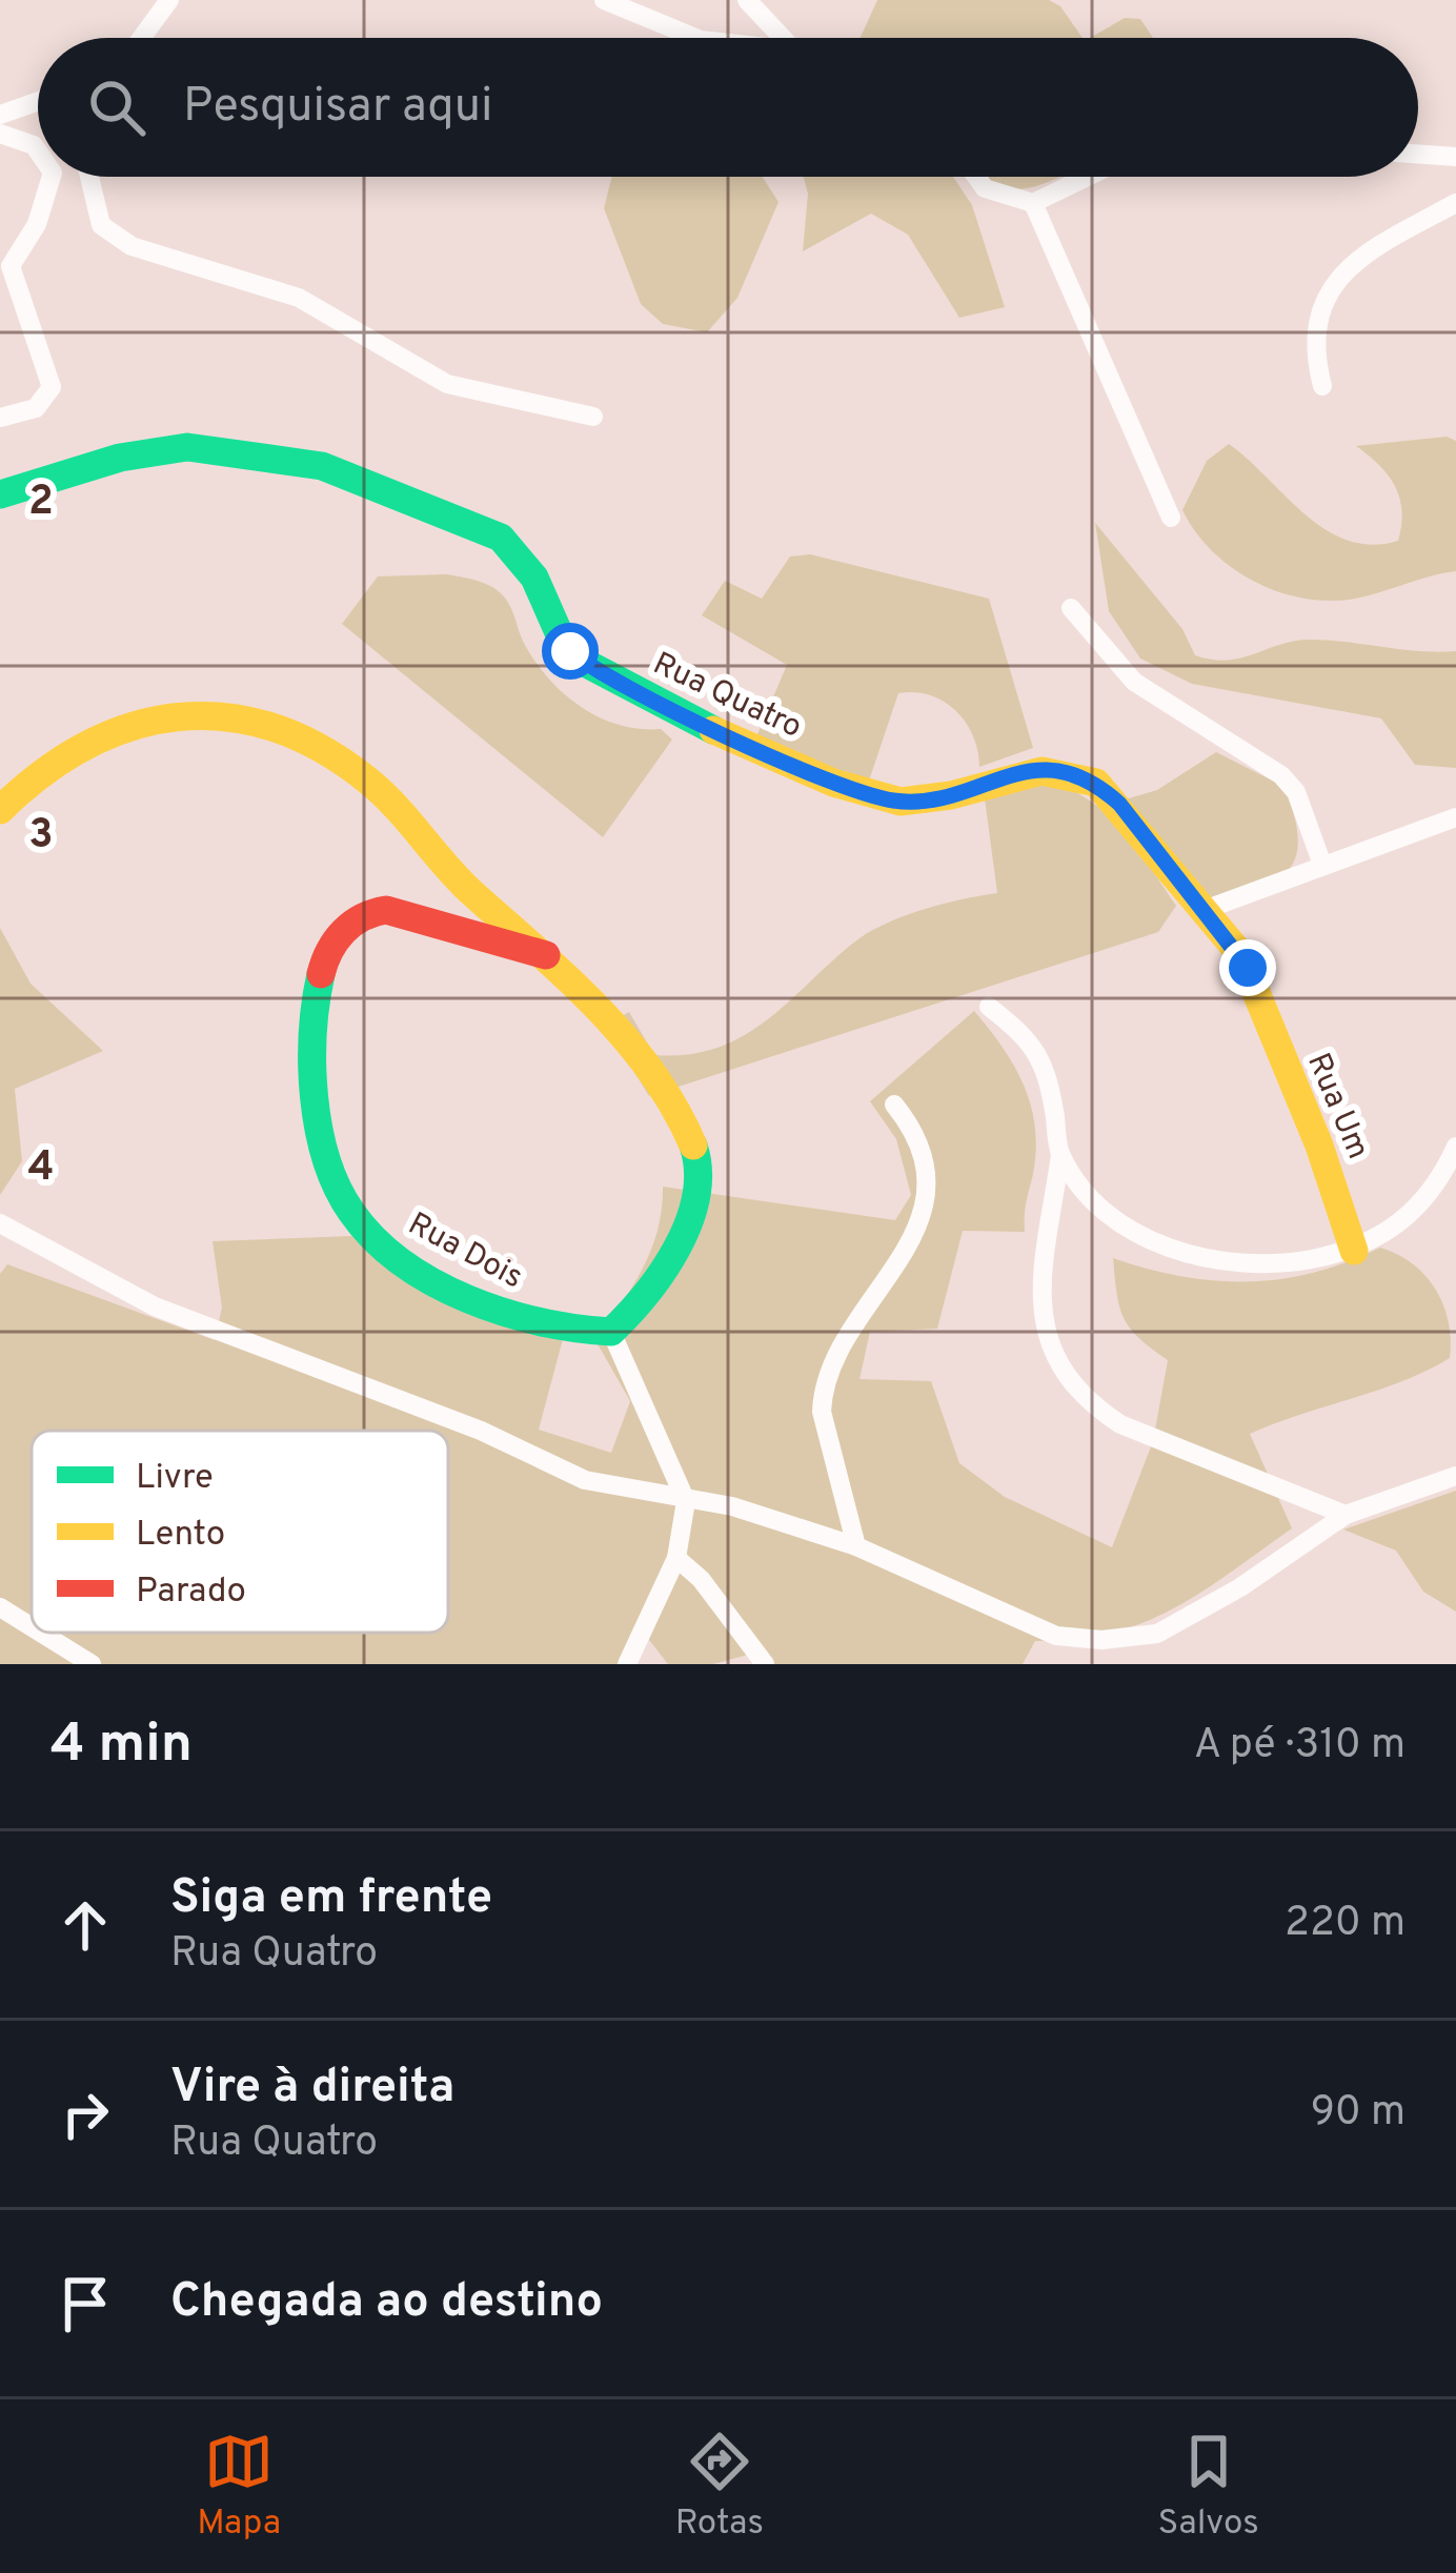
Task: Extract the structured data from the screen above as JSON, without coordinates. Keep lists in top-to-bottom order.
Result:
{
  "streets": {
    "street": ["Rua Quatro", "Rua Um", "Rua Dois"]
  },
  "crossings": [
    ["Rua Quatro", "Rua Um"]
  ],
  "legend": ["Livre", "Lento", "Parado"],
  "page": {
    "search": "Pesquisar aqui",
    "heading": ["4 min", "A pé · 310 m"],
    "list": [
      ["Siga em frente", "Rua Quatro", "220 m"],
      ["Vire à direita", "Rua Quatro", "90 m"],
      "Chegada ao destino"
    ],
    "nav": ["Mapa", "Rotas", "Salvos"]
  },
  "grid": {
    "rows": ["2", "3", "4"]
  }
}
